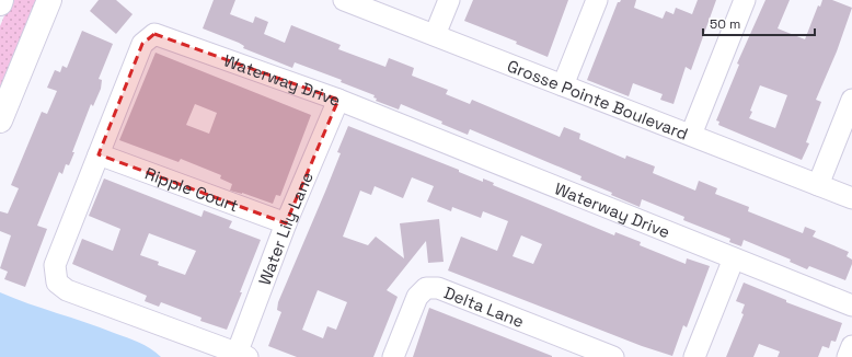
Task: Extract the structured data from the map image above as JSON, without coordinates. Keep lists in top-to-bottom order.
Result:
{
  "streets": {
    "street": [
      "Waterway Drive",
      "Grosse Pointe Boulevard",
      "Ripple Court",
      "Water Lily Lane",
      "Delta Lane"
    ]
  },
  "crossings": [
    ["Waterway Drive", "Ripple Court"],
    ["Waterway Drive", "Water Lily Lane"],
    ["Ripple Court", "Water Lily Lane"]
  ],
  "scale_bar": "50 m"
}
